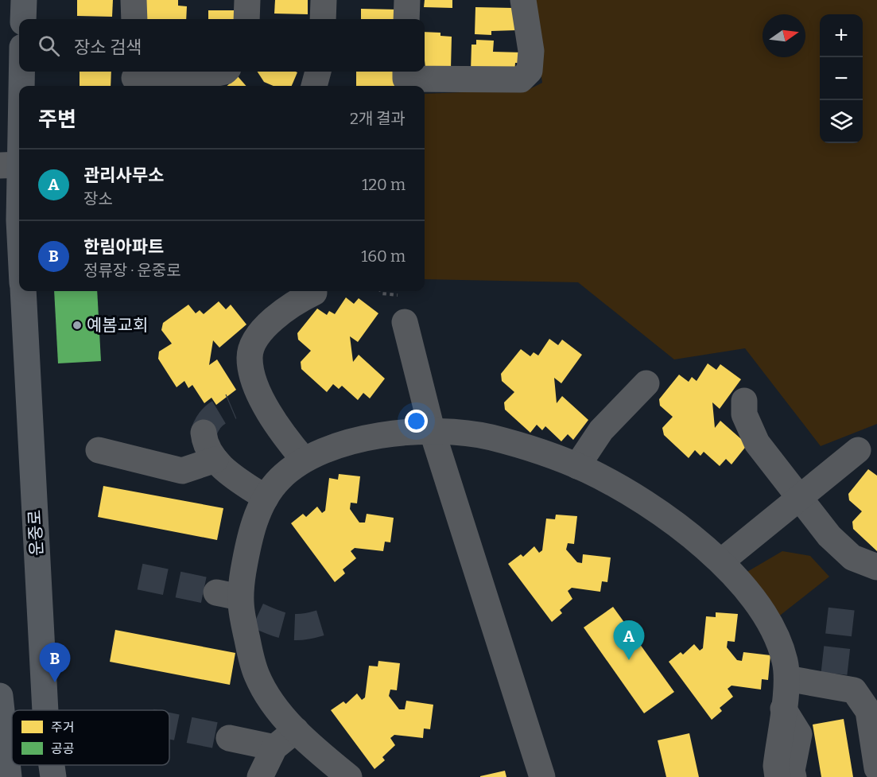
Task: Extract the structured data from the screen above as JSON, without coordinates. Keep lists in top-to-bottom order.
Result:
{
  "streets": {
    "main road": ["운중로"]
  },
  "places": ["예봄교회"],
  "legend": ["주거", "공공"],
  "north": "right",
  "page": {
    "map_buttons": ["+", "−"],
    "search": "장소 검색",
    "heading": ["주변", "2개 결과"],
    "list": [
      {
        "mark": "A",
        "name": "관리사무소",
        "note": "장소",
        "value": "120 m"
      },
      {
        "mark": "B",
        "name": "한림아파트",
        "note": "정류장 · 운중로",
        "value": "160 m"
      }
    ],
    "pins": ["A", "B"]
  }
}
